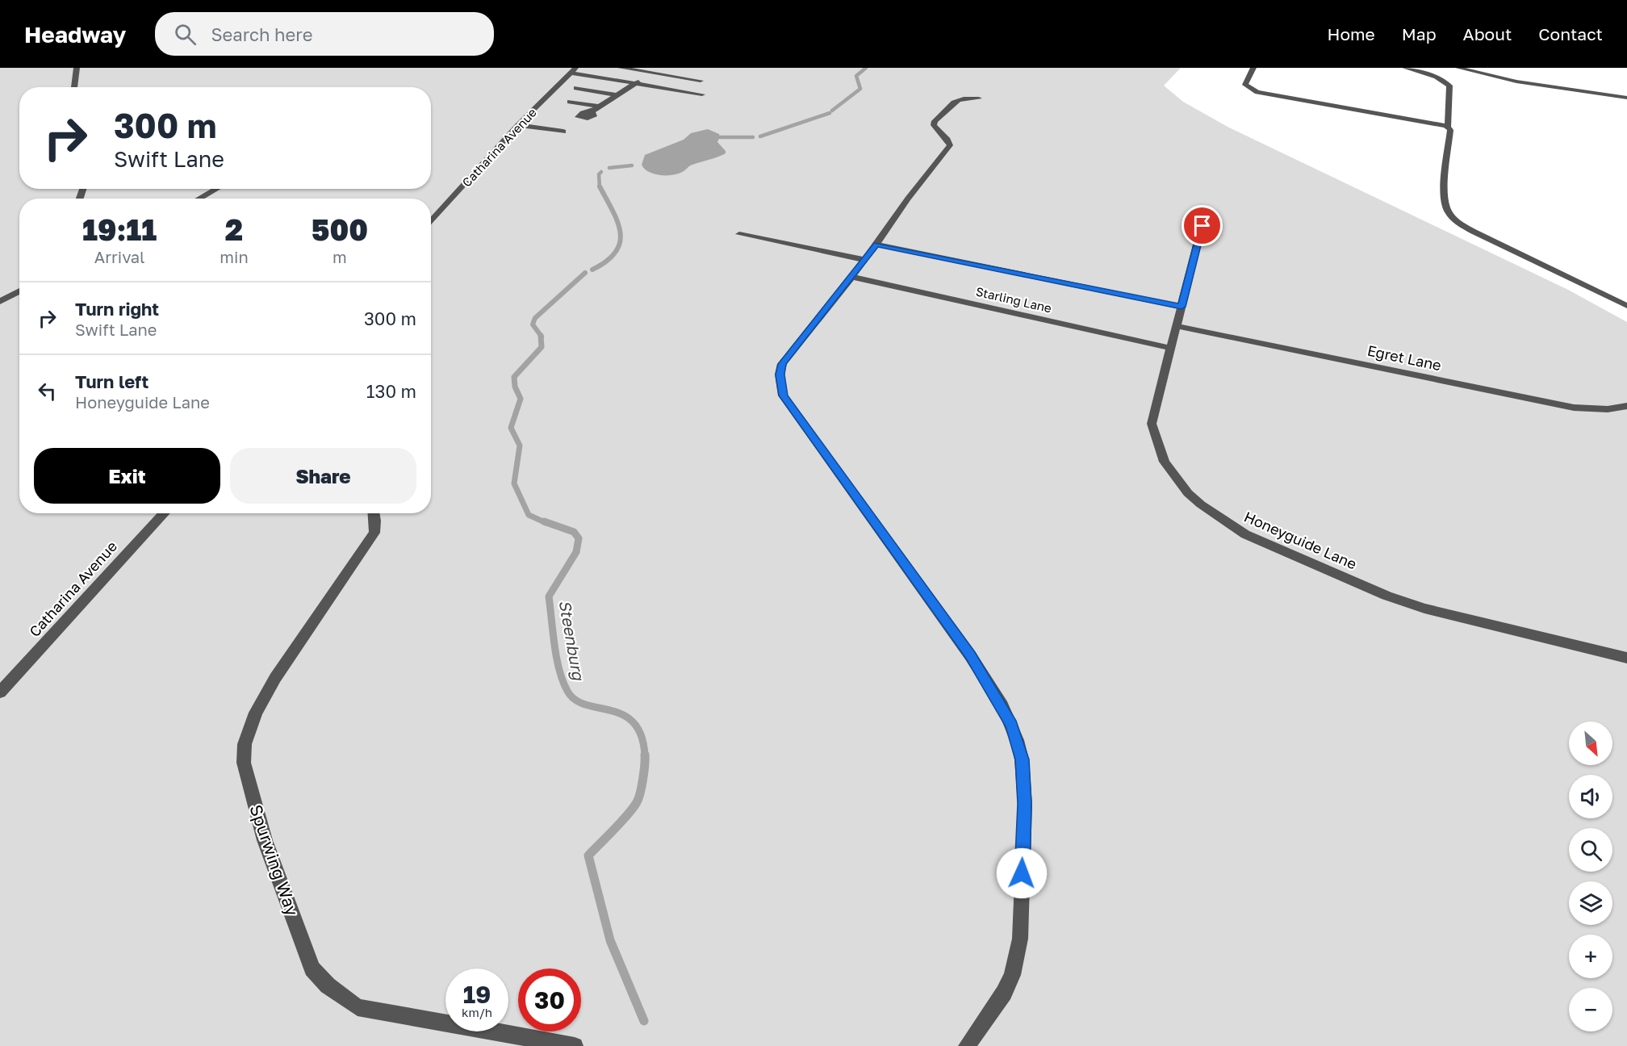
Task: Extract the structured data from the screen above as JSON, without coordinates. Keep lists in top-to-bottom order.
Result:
{
  "streets": {
    "street": [
      "Catharina Avenue",
      "Starling Lane",
      "Egret Lane",
      "Honeyguide Lane",
      "Spurwing Way"
    ]
  },
  "crossings": [
    ["Starling Lane", "Honeyguide Lane"],
    ["Egret Lane", "Honeyguide Lane"]
  ],
  "water": ["Steenburg"],
  "north": "bottom right",
  "page": {
    "header": "Headway",
    "search": "Search here",
    "nav": [
      "Home",
      "Map",
      "About",
      "Contact"
    ],
    "turn": ["300 m", "Swift Lane"],
    "eta": [
      "19:11",
      "Arrival",
      "2",
      "min",
      "500",
      "m"
    ],
    "list": [
      {
        "name": "Turn right",
        "note": "Swift Lane",
        "value": "300 m"
      },
      {
        "name": "Turn left",
        "note": "Honeyguide Lane",
        "value": "130 m"
      }
    ],
    "buttons": ["Exit", "Share"],
    "map_buttons": ["+", "−"],
    "speed": "19 km/h",
    "limit": "30"
  }
}
